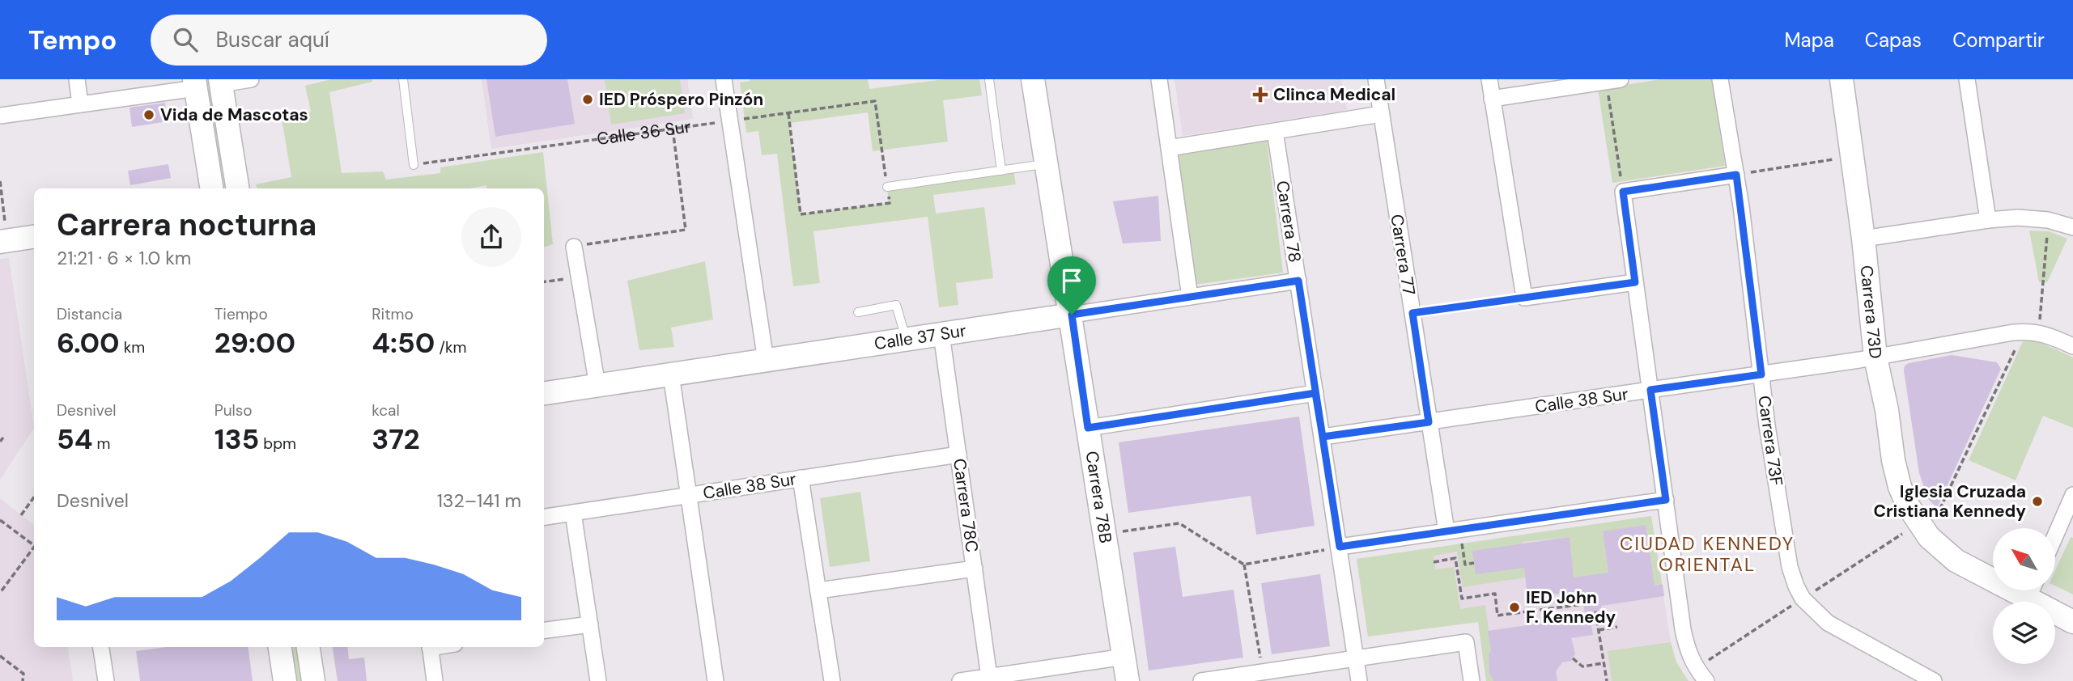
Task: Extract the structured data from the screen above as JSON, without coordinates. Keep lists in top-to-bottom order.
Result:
{
  "streets": {
    "street": [
      "Carrera 78",
      "Carrera 77",
      "Carrera 73D",
      "Calle 37 Sur",
      "Calle 38 Sur",
      "Carrera 73F",
      "Carrera 78B",
      "Carrera 78C"
    ],
    "path": ["Calle 36 Sur"]
  },
  "crossings": [
    ["Carrera 78", "Calle 37 Sur"],
    ["Carrera 78", "Calle 38 Sur"],
    ["Carrera 77", "Calle 38 Sur"],
    ["Carrera 73D", "Calle 38 Sur"],
    ["Calle 37 Sur", "Carrera 78B"],
    ["Calle 37 Sur", "Carrera 78C"],
    ["Calle 38 Sur", "Carrera 73F"],
    ["Calle 38 Sur", "Carrera 78C"]
  ],
  "districts": ["CIUDAD KENNEDY ORIENTAL"],
  "places": {
    "health": ["Clinca Medical"],
    "other": [
      "IED Próspero Pinzón",
      "Vida de Mascotas",
      "Iglesia Cruzada Cristiana Kennedy",
      "IED John F. Kennedy"
    ]
  },
  "north": "top left",
  "page": {
    "header": "Tempo",
    "search": "Buscar aquí",
    "nav": ["Mapa", "Capas", "Compartir"],
    "heading": ["Carrera nocturna", "21:21 · 6 × 1.0 km"],
    "stats": [
      ["Distancia", "6.00 km"],
      ["Tiempo", "29:00"],
      ["Ritmo", "4:50 /km"],
      ["Desnivel", "54 m"],
      ["Pulso", "135 bpm"],
      ["kcal", "372"]
    ],
    "chart": ["Desnivel", "132–141 m"]
  }
}
